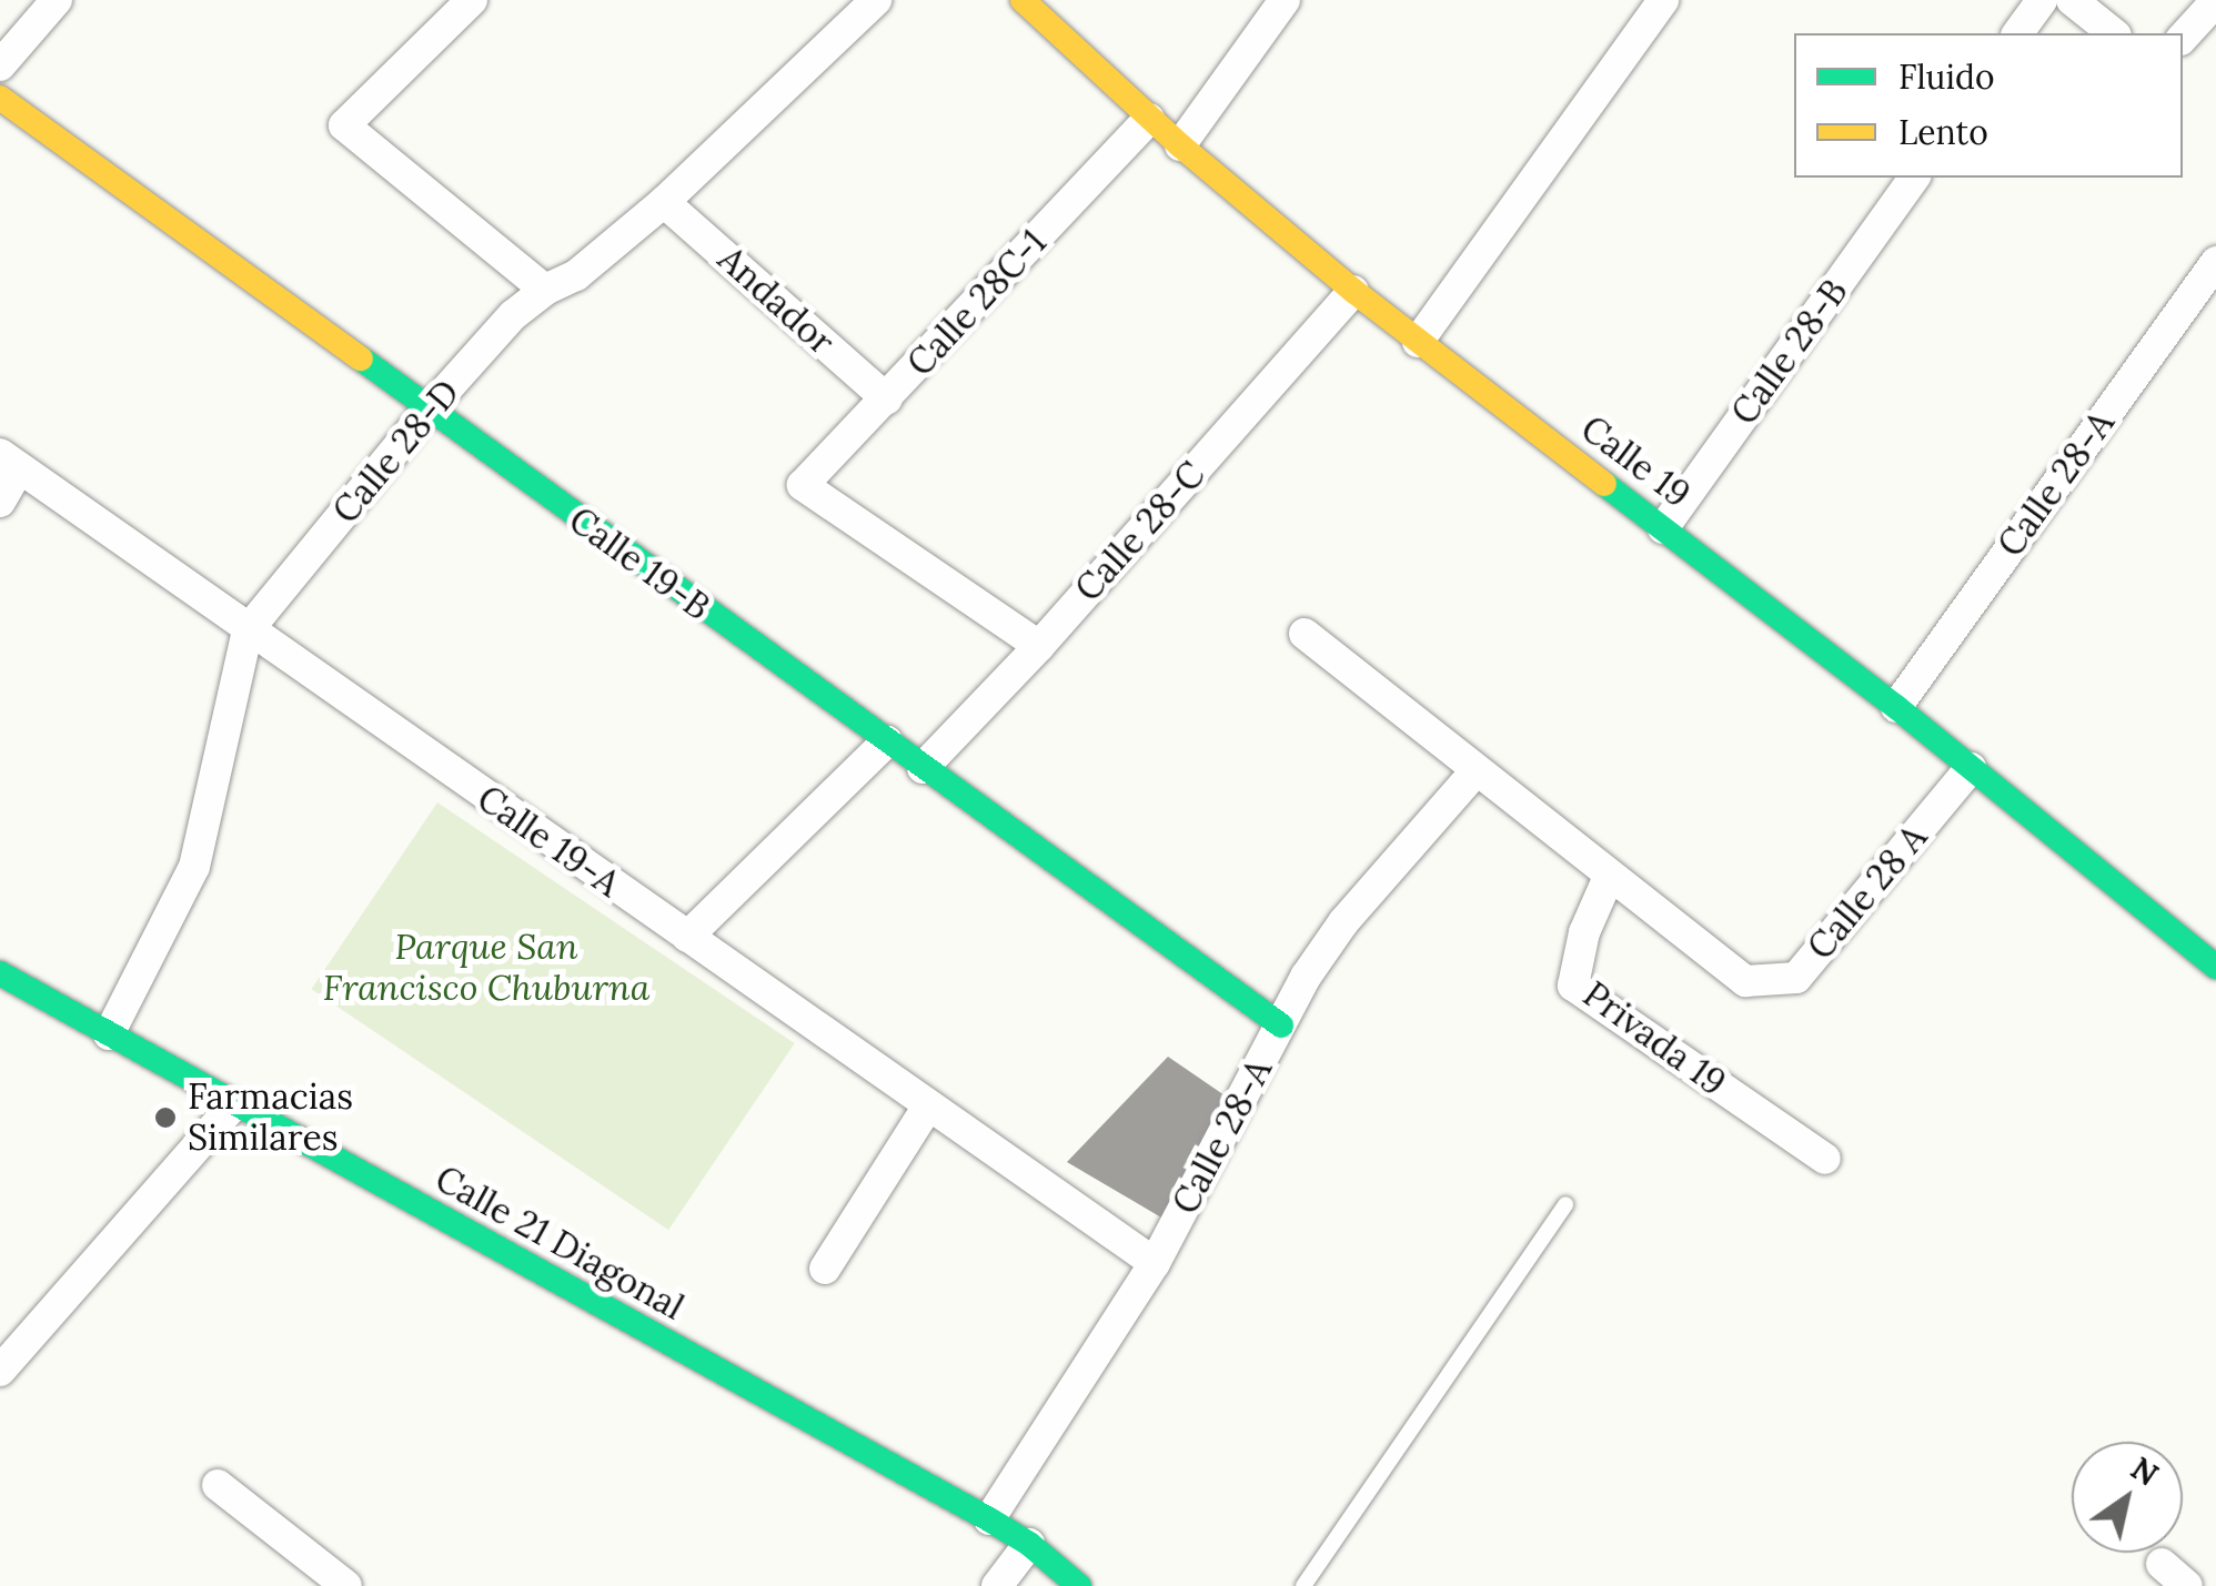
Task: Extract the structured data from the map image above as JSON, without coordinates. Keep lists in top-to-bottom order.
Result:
{
  "streets": {
    "street": [
      "Andador",
      "Calle 28C-1",
      "Calle 28-B",
      "Calle 28-D",
      "Calle 19",
      "Calle 28-A",
      "Calle 28-C",
      "Calle 19-B",
      "Calle 19-A",
      "Calle 28 A",
      "Privada 19",
      "Calle 21 Diagonal"
    ]
  },
  "crossings": [
    ["Andador", "Calle 28C-1"],
    ["Andador", "Calle 28-D"],
    ["Calle 28C-1", "Calle 19"],
    ["Calle 28C-1", "Calle 28-C"],
    ["Calle 28-B", "Calle 19"],
    ["Calle 28-D", "Calle 19-B"],
    ["Calle 28-D", "Calle 19-A"],
    ["Calle 28-D", "Calle 21 Diagonal"],
    ["Calle 19", "Calle 28-A"],
    ["Calle 19", "Calle 28-C"],
    ["Calle 19", "Calle 28 A"],
    ["Calle 28-A", "Calle 19-B"],
    ["Calle 28-A", "Calle 19-A"],
    ["Calle 28-A", "Calle 21 Diagonal"],
    ["Calle 28-C", "Calle 19-B"],
    ["Calle 28 A", "Privada 19"]
  ],
  "parks": ["Parque San Francisco Chuburna"],
  "places": ["Farmacias Similares"],
  "legend": ["Fluido", "Lento"],
  "north": "top right"
}
